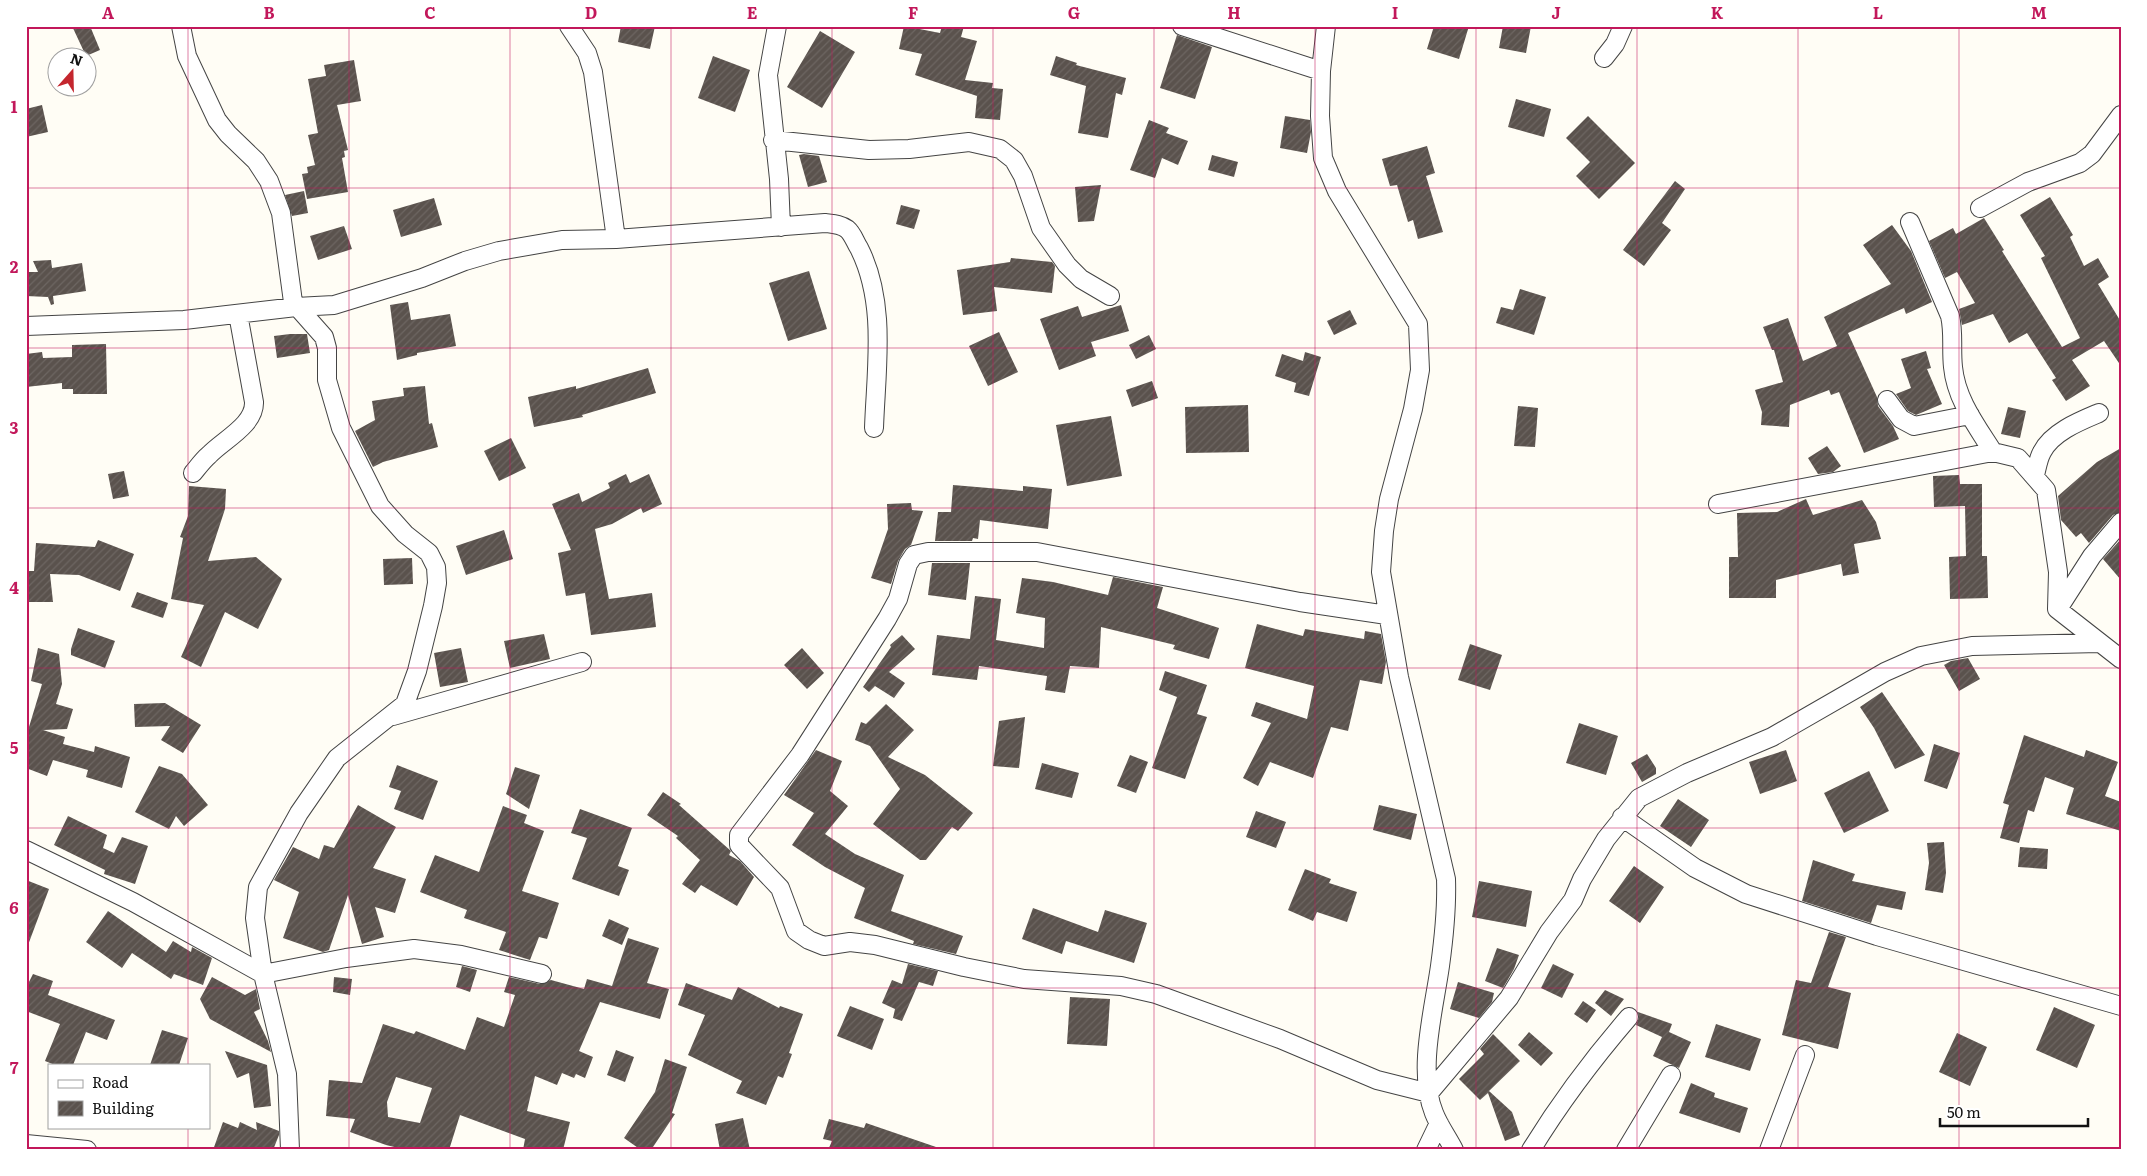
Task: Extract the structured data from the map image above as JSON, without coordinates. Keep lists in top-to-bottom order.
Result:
{
  "legend": ["Road", "Building"],
  "scale_bar": "50 m",
  "north": "top",
  "grid": {
    "columns": [
      "A",
      "B",
      "C",
      "D",
      "E",
      "F",
      "G",
      "H",
      "I",
      "J",
      "K",
      "L",
      "M"
    ],
    "rows": [
      "1",
      "2",
      "3",
      "4",
      "5",
      "6",
      "7"
    ]
  }
}
